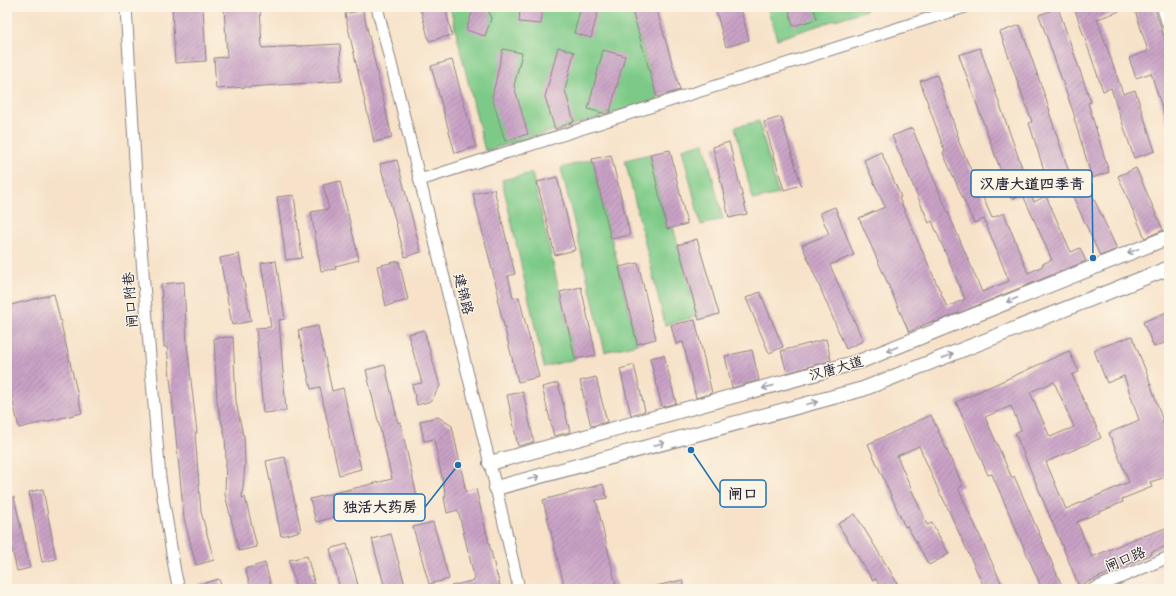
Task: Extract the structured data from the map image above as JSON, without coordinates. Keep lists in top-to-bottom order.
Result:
{
  "streets": {
    "main road": ["汉唐大道"],
    "street": ["建锦路", "闸口附巷", "闸口路"]
  },
  "crossings": [
    ["建锦路", "汉唐大道"]
  ],
  "places": ["汉唐大道四季青", "闸口", "独活大药房"]
}
